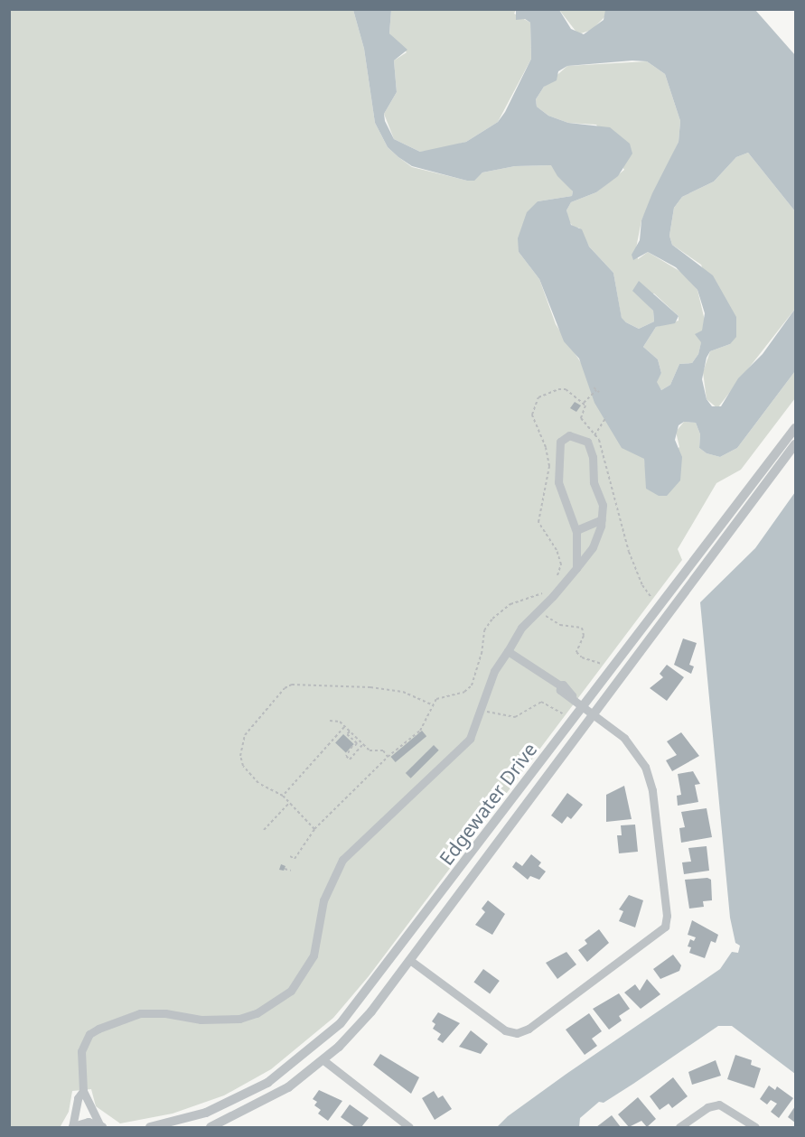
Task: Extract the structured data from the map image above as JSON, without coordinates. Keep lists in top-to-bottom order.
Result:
{
  "streets": {
    "street": ["Edgewater Drive"]
  }
}
